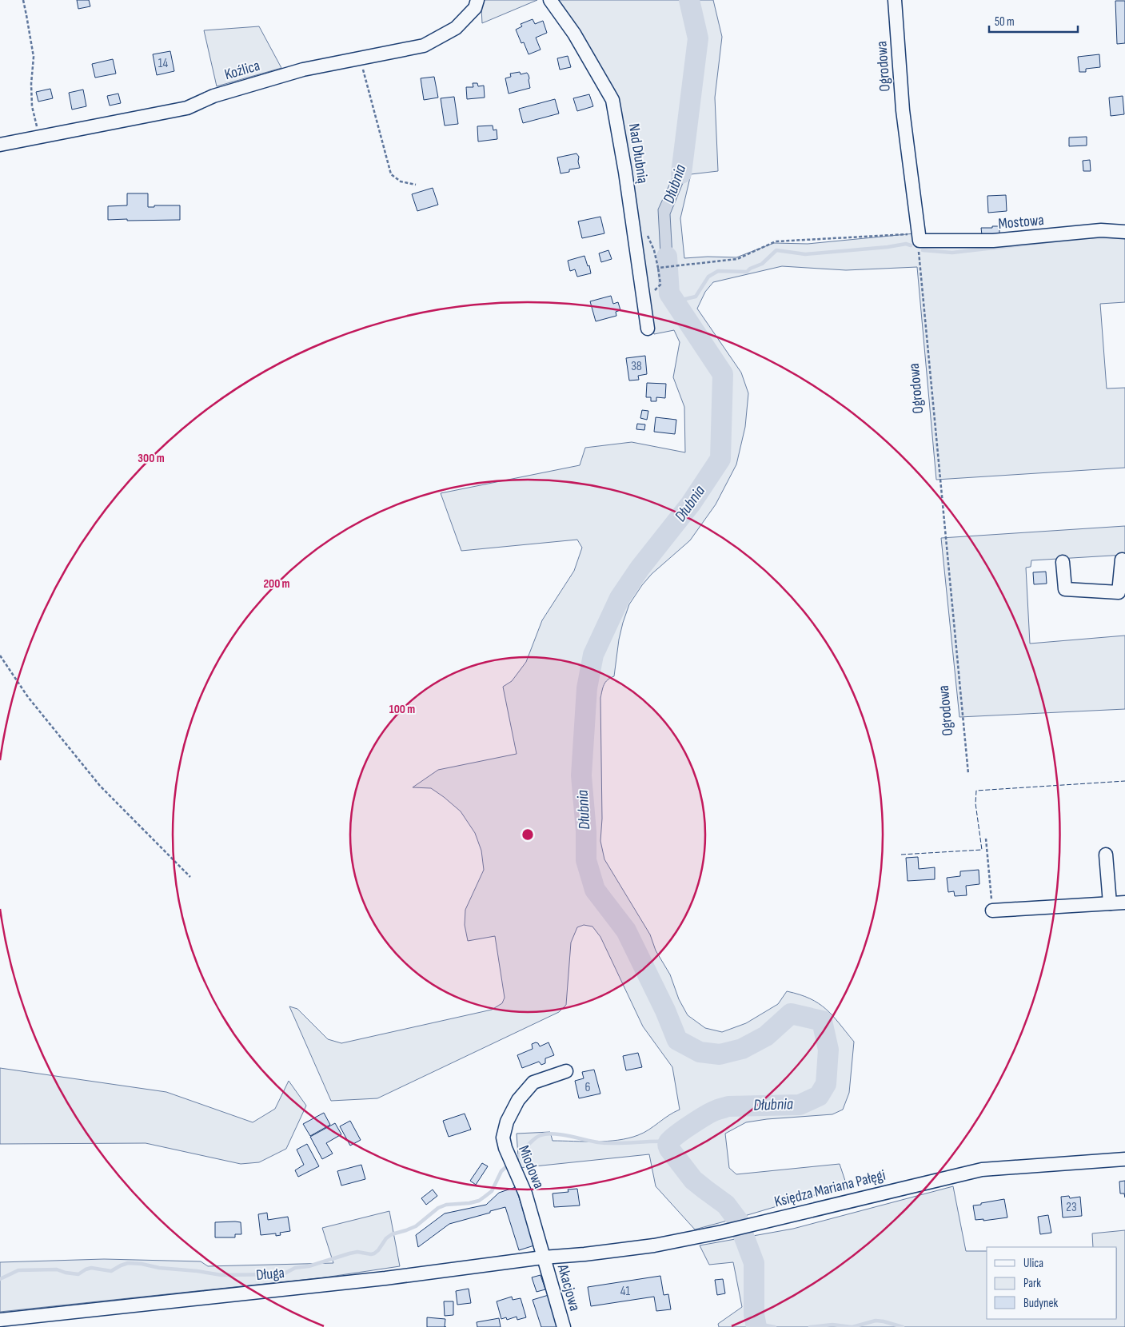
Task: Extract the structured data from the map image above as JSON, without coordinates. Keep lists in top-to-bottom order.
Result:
{
  "streets": {
    "street": [
      "Ogrodowa",
      "Koźlica",
      "Nad Dłubnią",
      "Mostowa",
      "Miodowa",
      "Księdza Mariana Pałęgi",
      "Długa",
      "Akacjowa"
    ]
  },
  "crossings": [
    ["Ogrodowa", "Mostowa"],
    ["Miodowa", "Księdza Mariana Pałęgi"],
    ["Miodowa", "Długa"],
    ["Miodowa", "Akacjowa"],
    ["Księdza Mariana Pałęgi", "Długa"],
    ["Księdza Mariana Pałęgi", "Akacjowa"],
    ["Długa", "Akacjowa"]
  ],
  "water": ["Dłubnia"],
  "house_numbers": [
    "14",
    "38",
    "6",
    "23",
    "41"
  ],
  "legend": ["Ulica", "Park", "Budynek"],
  "scale_bar": "50 m",
  "rings": ["300 m", "200 m", "100 m"]
}
